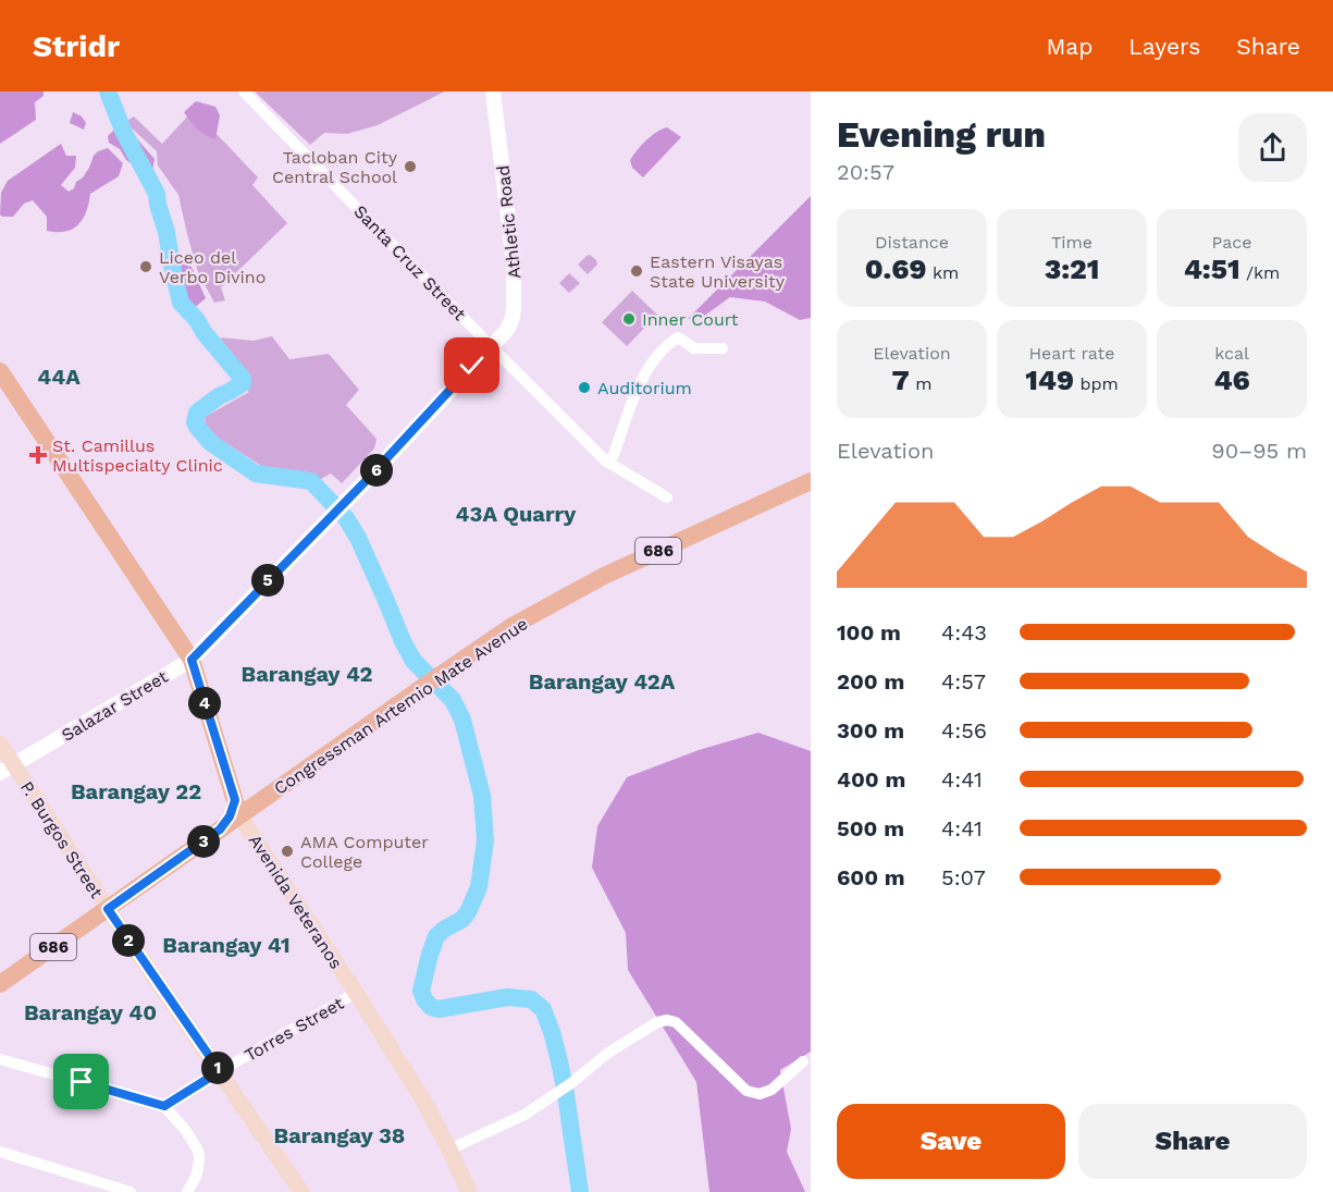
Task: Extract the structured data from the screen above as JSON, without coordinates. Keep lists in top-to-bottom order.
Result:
{
  "streets": {
    "main road": [
      "686",
      "Congressman Artemio Mate Avenue",
      "P. Burgos Street",
      "Avenida Veteranos"
    ],
    "street": [
      "Athletic Road",
      "Santa Cruz Street",
      "Salazar Street",
      "Torres Street"
    ]
  },
  "crossings": [
    ["Athletic Road", "Santa Cruz Street"],
    ["Athletic Road", "Salazar Street"],
    ["Santa Cruz Street", "Salazar Street"],
    ["686", "Congressman Artemio Mate Avenue"],
    ["686", "P. Burgos Street"],
    ["686", "Avenida Veteranos"],
    ["Salazar Street", "P. Burgos Street"],
    ["Salazar Street", "Avenida Veteranos"],
    ["Congressman Artemio Mate Avenue", "Avenida Veteranos"],
    ["P. Burgos Street", "Torres Street"],
    ["Avenida Veteranos", "Torres Street"]
  ],
  "districts": [
    "44A",
    "43A Quarry",
    "Barangay 42",
    "Barangay 42A",
    "Barangay 22",
    "Barangay 41",
    "Barangay 40",
    "Barangay 38"
  ],
  "places": {
    "other": [
      "Tacloban City Central School",
      "Liceo del Verbo Divino",
      "Eastern Visayas State University",
      "Inner Court",
      "Auditorium",
      "AMA Computer College"
    ],
    "health": ["St. Camillus Multispecialty Clinic"]
  },
  "page": {
    "header": "Stridr",
    "nav": ["Map", "Layers", "Share"],
    "heading": ["Evening run", "20:57"],
    "stats": [
      ["Distance", "0.69 km"],
      ["Time", "3:21"],
      ["Pace", "4:51 /km"],
      ["Elevation", "7 m"],
      ["Heart rate", "149 bpm"],
      ["kcal", "46"]
    ],
    "chart": ["Elevation", "90–95 m"],
    "pins": [
      "6",
      "5",
      "4",
      "3",
      "2",
      "1"
    ],
    "list": [
      {
        "name": "100 m",
        "note": "4:43"
      },
      {
        "name": "200 m",
        "note": "4:57"
      },
      {
        "name": "300 m",
        "note": "4:56"
      },
      {
        "name": "400 m",
        "note": "4:41"
      },
      {
        "name": "500 m",
        "note": "4:41"
      },
      {
        "name": "600 m",
        "note": "5:07"
      }
    ],
    "buttons": ["Save", "Share"]
  }
}
